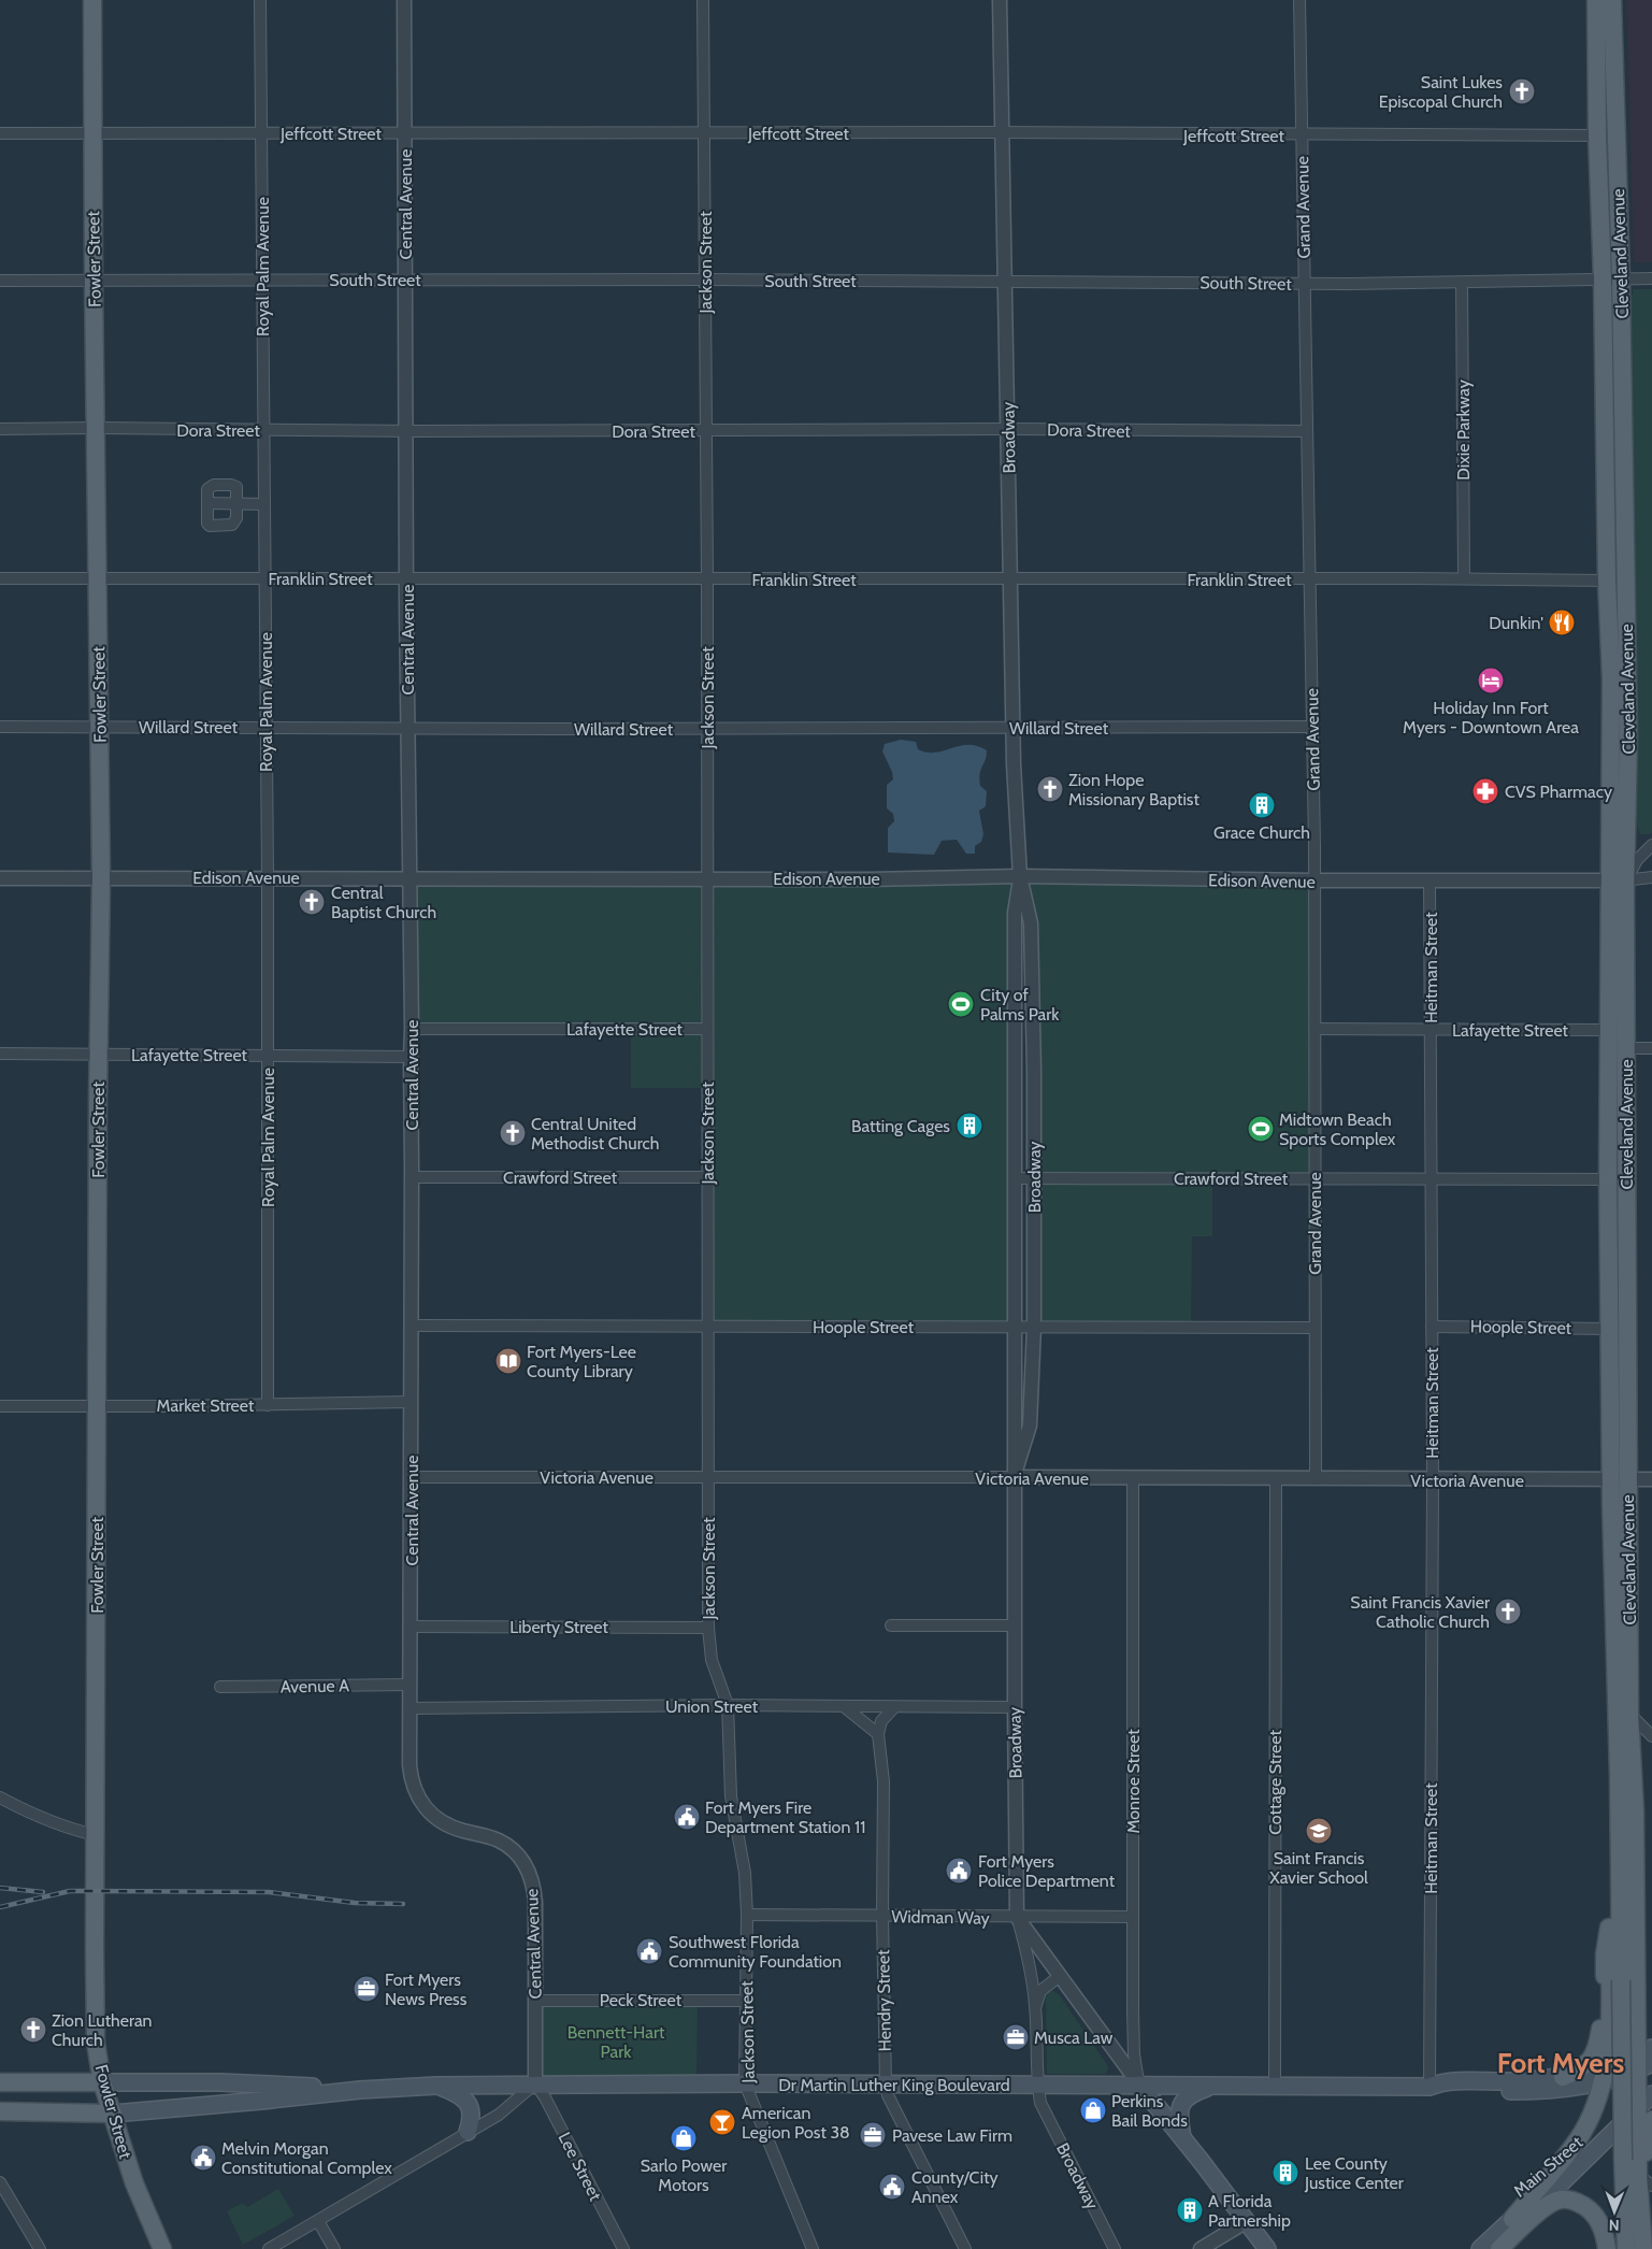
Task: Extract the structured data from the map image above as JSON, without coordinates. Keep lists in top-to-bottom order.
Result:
{
  "streets": {
    "main road": [
      "Cleveland Avenue",
      "Fowler Street",
      "Dr Martin Luther King Boulevard",
      "Main Street"
    ],
    "street": [
      "Jeffcott Street",
      "Central Avenue",
      "Grand Avenue",
      "Jackson Street",
      "Royal Palm Avenue",
      "South Street",
      "Dora Street",
      "Dixie Parkway",
      "Broadway",
      "Franklin Street",
      "Willard Street",
      "Edison Avenue",
      "Heitman Street",
      "Lafayette Street",
      "Crawford Street",
      "Hoople Street",
      "Market Street",
      "Victoria Avenue",
      "Liberty Street",
      "Avenue A",
      "Union Street",
      "Monroe Street",
      "Cottage Street",
      "Widman Way",
      "Peck Street",
      "Hendry Street",
      "Lee Street"
    ]
  },
  "crossings": [
    ["Jeffcott Street", "Central Avenue"],
    ["Jeffcott Street", "Grand Avenue"],
    ["Jeffcott Street", "Cleveland Avenue"],
    ["Jeffcott Street", "Fowler Street"],
    ["Jeffcott Street", "Jackson Street"],
    ["Jeffcott Street", "Royal Palm Avenue"],
    ["Jeffcott Street", "Broadway"],
    ["Central Avenue", "South Street"],
    ["Central Avenue", "Dora Street"],
    ["Central Avenue", "Franklin Street"],
    ["Central Avenue", "Willard Street"],
    ["Central Avenue", "Edison Avenue"],
    ["Central Avenue", "Lafayette Street"],
    ["Central Avenue", "Crawford Street"],
    ["Central Avenue", "Hoople Street"],
    ["Central Avenue", "Market Street"],
    ["Central Avenue", "Victoria Avenue"],
    ["Central Avenue", "Liberty Street"],
    ["Central Avenue", "Avenue A"],
    ["Central Avenue", "Union Street"],
    ["Central Avenue", "Peck Street"],
    ["Central Avenue", "Dr Martin Luther King Boulevard"],
    ["Central Avenue", "Lee Street"],
    ["Grand Avenue", "South Street"],
    ["Grand Avenue", "Dora Street"],
    ["Grand Avenue", "Franklin Street"],
    ["Grand Avenue", "Willard Street"],
    ["Grand Avenue", "Edison Avenue"],
    ["Grand Avenue", "Lafayette Street"],
    ["Grand Avenue", "Crawford Street"],
    ["Grand Avenue", "Hoople Street"],
    ["Grand Avenue", "Victoria Avenue"],
    ["Cleveland Avenue", "South Street"],
    ["Cleveland Avenue", "Franklin Street"],
    ["Cleveland Avenue", "Edison Avenue"],
    ["Cleveland Avenue", "Lafayette Street"],
    ["Cleveland Avenue", "Crawford Street"],
    ["Cleveland Avenue", "Hoople Street"],
    ["Cleveland Avenue", "Victoria Avenue"],
    ["Cleveland Avenue", "Dr Martin Luther King Boulevard"],
    ["Cleveland Avenue", "Main Street"],
    ["Fowler Street", "South Street"],
    ["Fowler Street", "Dora Street"],
    ["Fowler Street", "Franklin Street"],
    ["Fowler Street", "Willard Street"],
    ["Fowler Street", "Edison Avenue"],
    ["Fowler Street", "Lafayette Street"],
    ["Fowler Street", "Market Street"],
    ["Fowler Street", "Dr Martin Luther King Boulevard"],
    ["Jackson Street", "South Street"],
    ["Jackson Street", "Dora Street"],
    ["Jackson Street", "Franklin Street"],
    ["Jackson Street", "Willard Street"],
    ["Jackson Street", "Edison Avenue"],
    ["Jackson Street", "Lafayette Street"],
    ["Jackson Street", "Crawford Street"],
    ["Jackson Street", "Hoople Street"],
    ["Jackson Street", "Victoria Avenue"],
    ["Jackson Street", "Liberty Street"],
    ["Jackson Street", "Union Street"],
    ["Jackson Street", "Widman Way"],
    ["Jackson Street", "Peck Street"],
    ["Jackson Street", "Dr Martin Luther King Boulevard"],
    ["Royal Palm Avenue", "South Street"],
    ["Royal Palm Avenue", "Dora Street"],
    ["Royal Palm Avenue", "Franklin Street"],
    ["Royal Palm Avenue", "Willard Street"],
    ["Royal Palm Avenue", "Edison Avenue"],
    ["Royal Palm Avenue", "Lafayette Street"],
    ["Royal Palm Avenue", "Market Street"],
    ["South Street", "Dixie Parkway"],
    ["South Street", "Broadway"],
    ["Dora Street", "Broadway"],
    ["Dixie Parkway", "Franklin Street"],
    ["Broadway", "Franklin Street"],
    ["Broadway", "Willard Street"],
    ["Broadway", "Edison Avenue"],
    ["Broadway", "Crawford Street"],
    ["Broadway", "Hoople Street"],
    ["Broadway", "Victoria Avenue"],
    ["Broadway", "Union Street"],
    ["Broadway", "Widman Way"],
    ["Broadway", "Dr Martin Luther King Boulevard"],
    ["Edison Avenue", "Heitman Street"],
    ["Heitman Street", "Lafayette Street"],
    ["Heitman Street", "Crawford Street"],
    ["Heitman Street", "Hoople Street"],
    ["Heitman Street", "Victoria Avenue"],
    ["Heitman Street", "Dr Martin Luther King Boulevard"],
    ["Victoria Avenue", "Monroe Street"],
    ["Victoria Avenue", "Cottage Street"],
    ["Monroe Street", "Widman Way"],
    ["Monroe Street", "Dr Martin Luther King Boulevard"],
    ["Cottage Street", "Dr Martin Luther King Boulevard"],
    ["Widman Way", "Hendry Street"],
    ["Hendry Street", "Dr Martin Luther King Boulevard"],
    ["Dr Martin Luther King Boulevard", "Lee Street"]
  ],
  "districts": ["Fort Myers"],
  "parks": ["Bennett-Hart Park"],
  "places": {
    "church": [
      "Saint Lukes Episcopal Church",
      "Zion Hope Missionary Baptist",
      "Central Baptist Church",
      "Central United Methodist Church",
      "Saint Francis Xavier Catholic Church",
      "Zion Lutheran Church"
    ],
    "restaurant": ["Dunkin'"],
    "hotel": ["Holiday Inn Fort Myers - Downtown Area"],
    "pharmacy": ["CVS Pharmacy"],
    "building": [
      "Grace Church",
      "Batting Cages",
      "Lee County Justice Center",
      "A Florida Partnership"
    ],
    "sports": ["City of Palms Park", "Midtown Beach Sports Complex"],
    "library": ["Fort Myers-Lee County Library"],
    "public building": [
      "Fort Myers Fire Department Station 11",
      "Fort Myers Police Department",
      "Southwest Florida Community Foundation",
      "Melvin Morgan Constitutional Complex",
      "County/City Annex"
    ],
    "school or university": ["Saint Francis Xavier School"],
    "office": ["Fort Myers News Press", "Musca Law", "Pavese Law Firm"],
    "shop": ["Perkins Bail Bonds", "Sarlo Power Motors"],
    "bar": ["American Legion Post 38"]
  },
  "north": "bottom"
}
